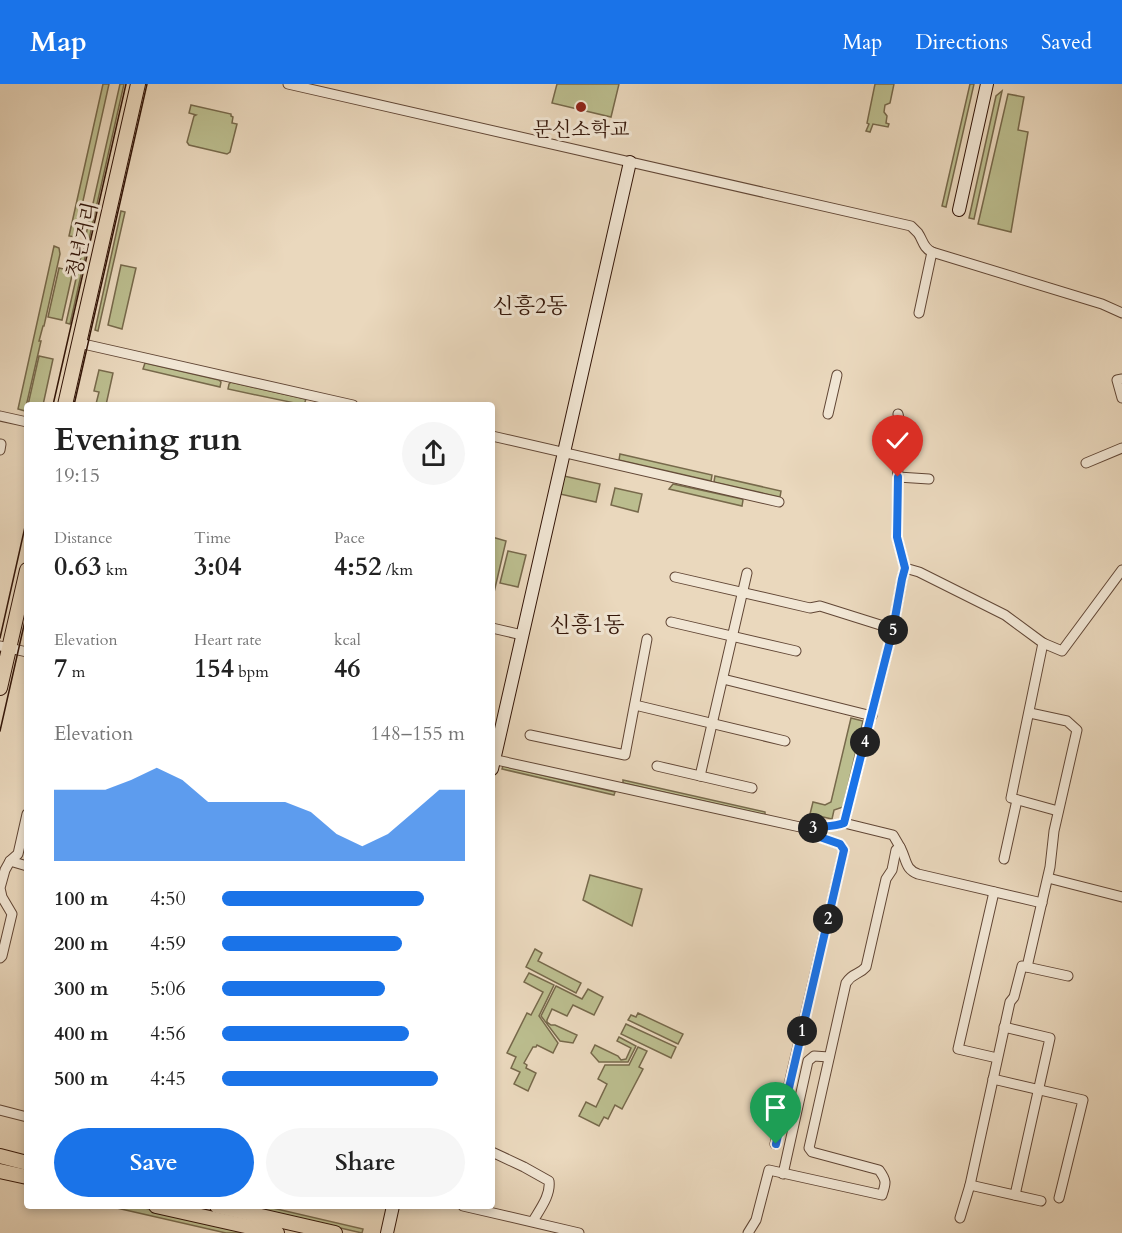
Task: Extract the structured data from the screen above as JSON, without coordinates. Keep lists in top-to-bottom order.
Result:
{
  "streets": {
    "main road": ["청년거리"]
  },
  "districts": ["신흥2동", "신흥1동"],
  "places": ["문신소학교"],
  "page": {
    "header": "Map",
    "nav": ["Map", "Directions", "Saved"],
    "heading": ["Evening run", "19:15"],
    "stats": [
      ["Distance", "0.63 km"],
      ["Time", "3:04"],
      ["Pace", "4:52 /km"],
      ["Elevation", "7 m"],
      ["Heart rate", "154 bpm"],
      ["kcal", "46"]
    ],
    "pins": [
      "5",
      "4",
      "3",
      "2",
      "1"
    ],
    "chart": ["Elevation", "148–155 m"],
    "list": [
      {
        "name": "100 m",
        "note": "4:50"
      },
      {
        "name": "200 m",
        "note": "4:59"
      },
      {
        "name": "300 m",
        "note": "5:06"
      },
      {
        "name": "400 m",
        "note": "4:56"
      },
      {
        "name": "500 m",
        "note": "4:45"
      }
    ],
    "buttons": ["Save", "Share"]
  }
}
